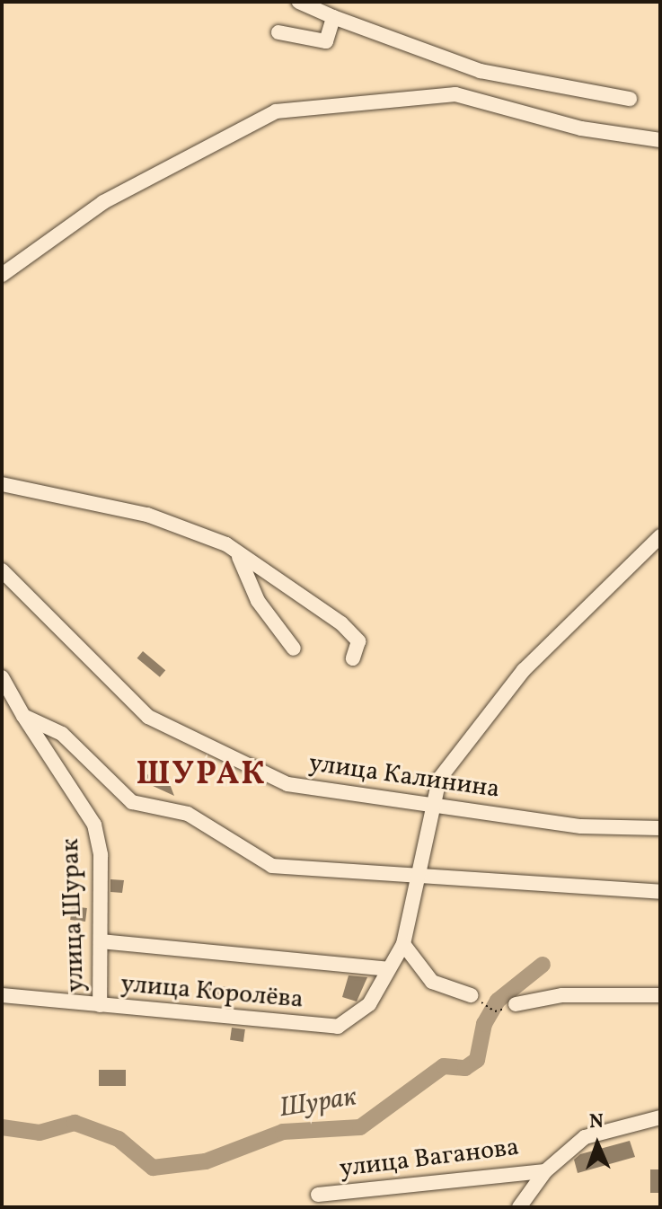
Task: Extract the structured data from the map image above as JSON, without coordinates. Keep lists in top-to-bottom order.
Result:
{
  "streets": {
    "street": [
      "улица Калинина",
      "улица Шурак",
      "улица Королёва",
      "улица Ваганова"
    ]
  },
  "crossings": [
    ["улица Шурак", "улица Королёва"]
  ],
  "districts": ["ШУРАК"],
  "water": ["Шурак"],
  "north": "top"
}
